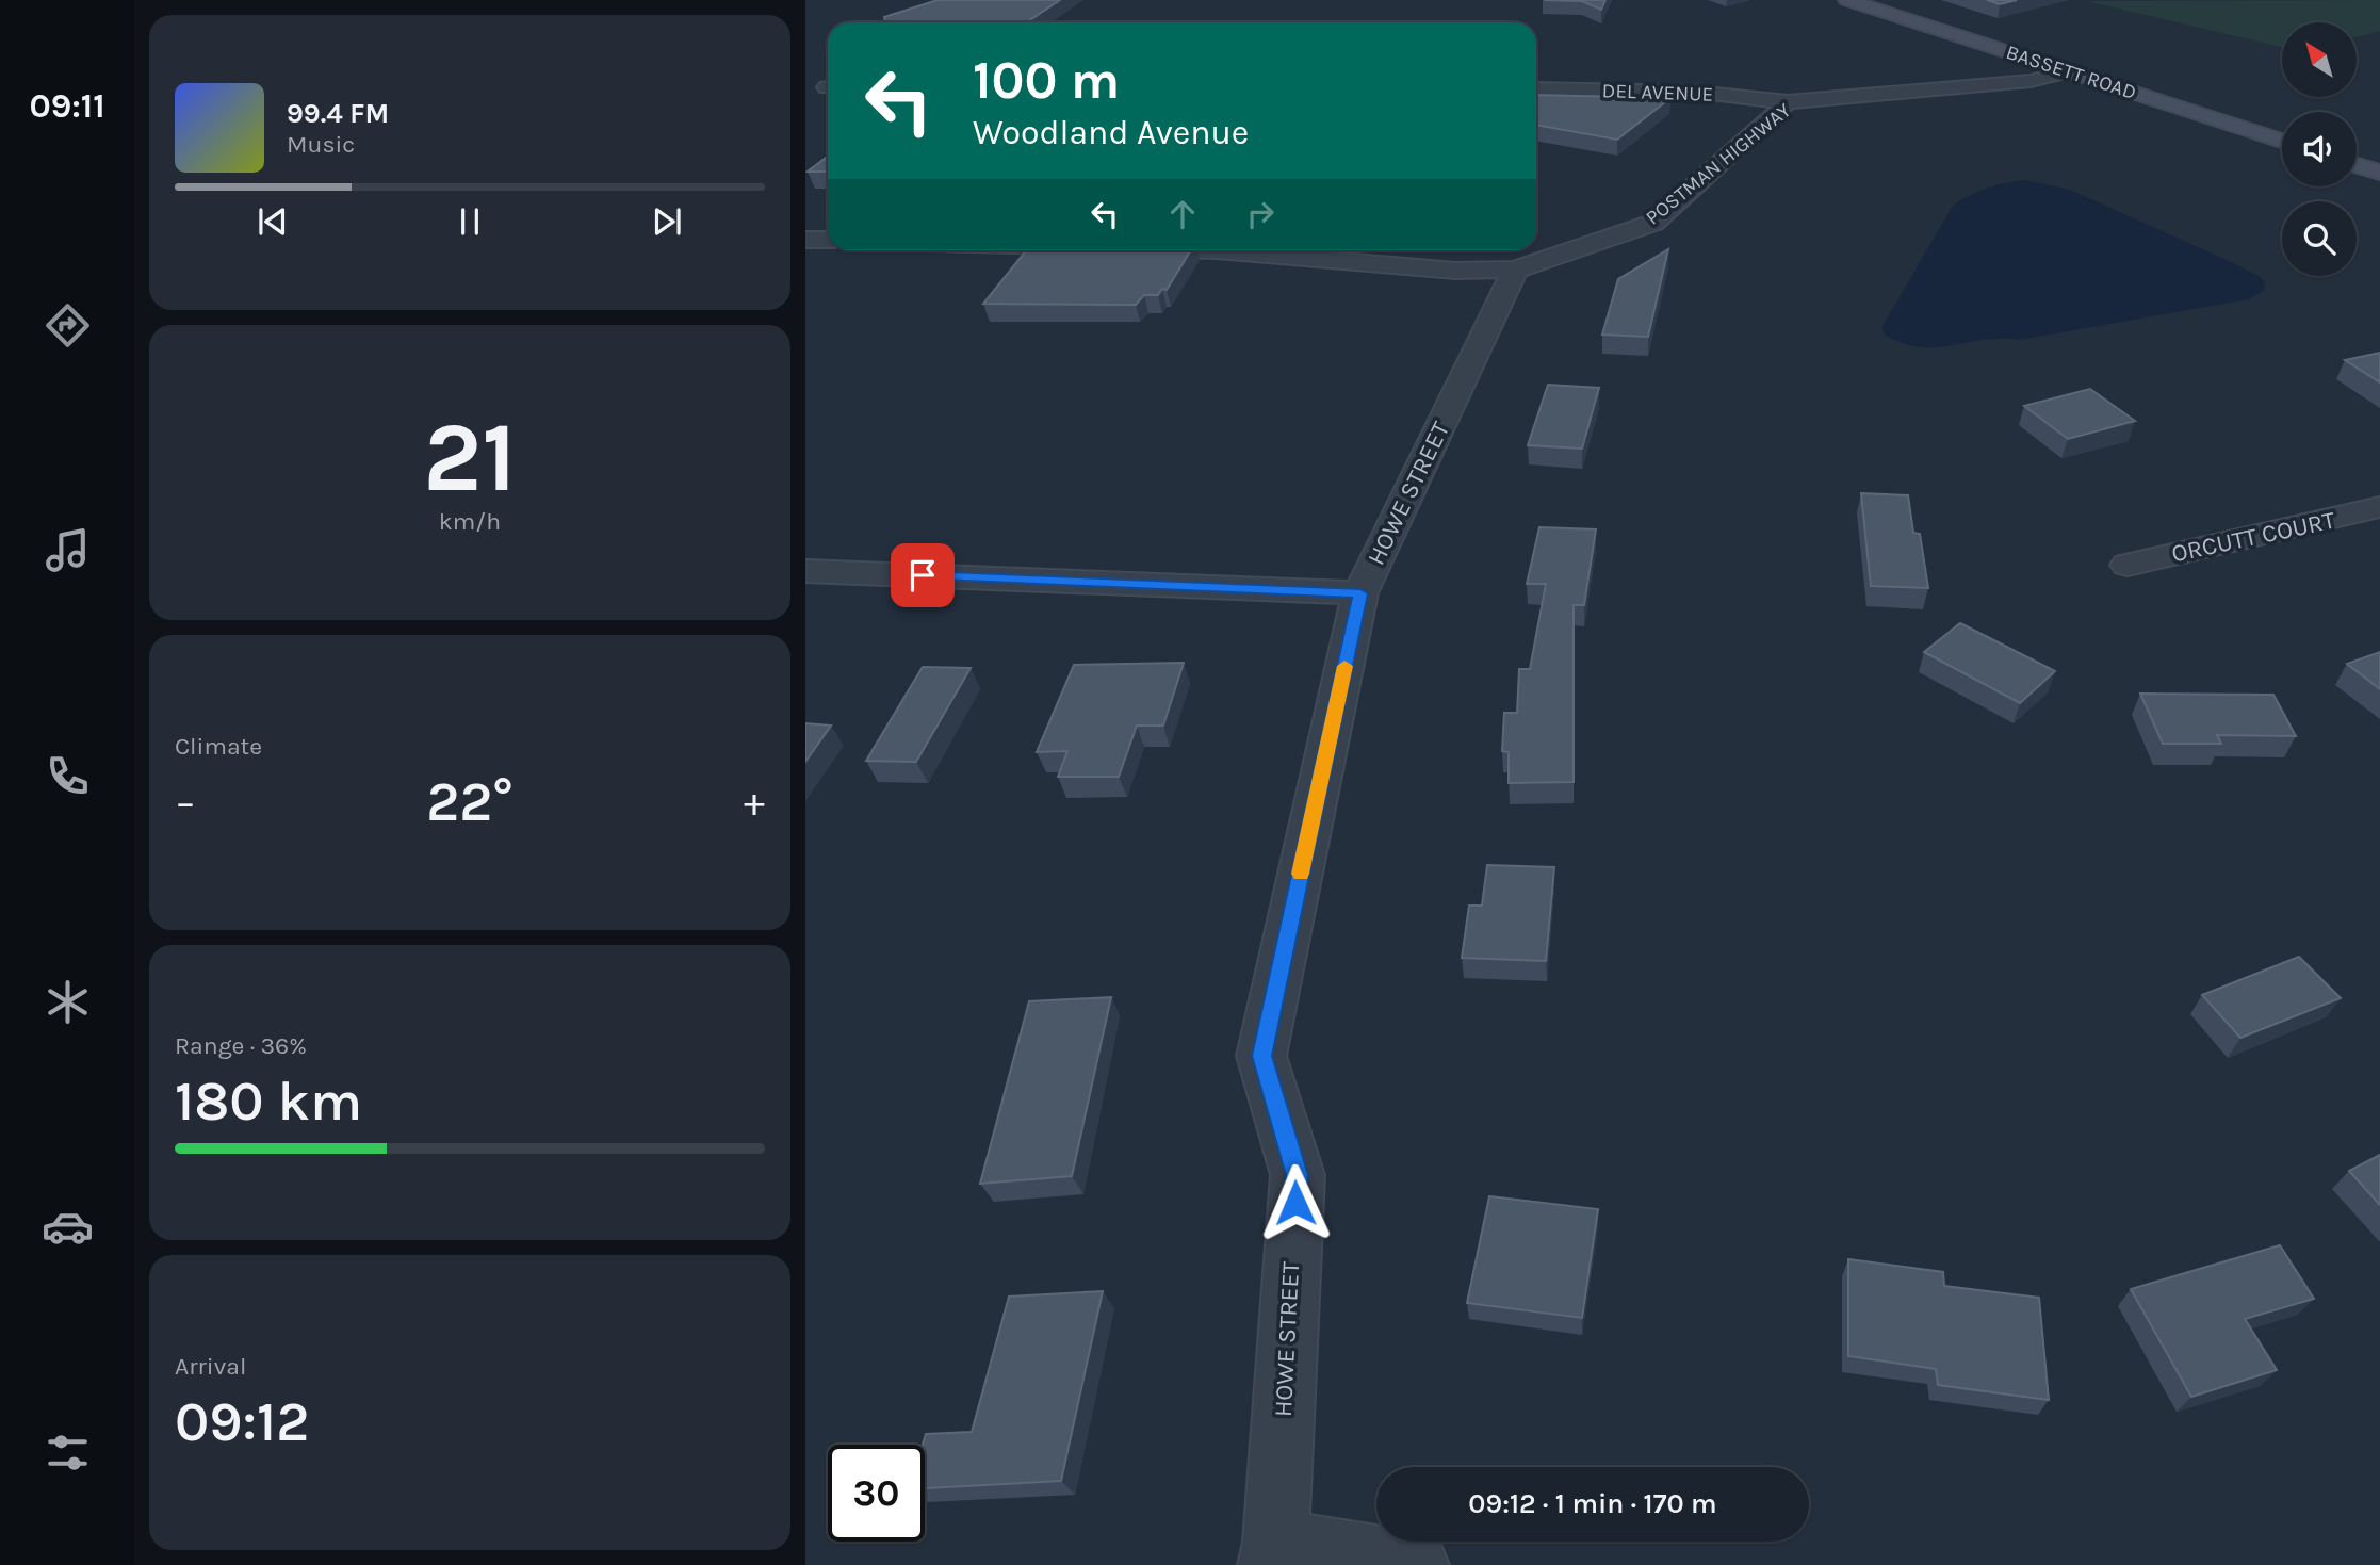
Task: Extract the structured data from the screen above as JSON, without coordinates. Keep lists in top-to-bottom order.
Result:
{
  "streets": {
    "street": [
      "BASSETT ROAD",
      "DEL AVENUE",
      "POSTMAN HIGHWAY",
      "HOWE STREET",
      "ORCUTT COURT"
    ]
  },
  "crossings": [
    ["BASSETT ROAD", "POSTMAN HIGHWAY"],
    ["DEL AVENUE", "POSTMAN HIGHWAY"],
    ["POSTMAN HIGHWAY", "HOWE STREET"]
  ],
  "north": "top left",
  "page": {
    "tabs": "09:11",
    "turn": ["100 m", "Woodland Avenue"],
    "song": ["99.4 FM", "Music"],
    "tile": [
      ["21", "km/h"],
      "Climate",
      ["Range · 36%", "180 km"],
      ["Arrival", "09:12"]
    ],
    "heat": ["−", "22°", "+"],
    "limit": "30",
    "trip": "09:12 · 1 min · 170 m"
  }
}
